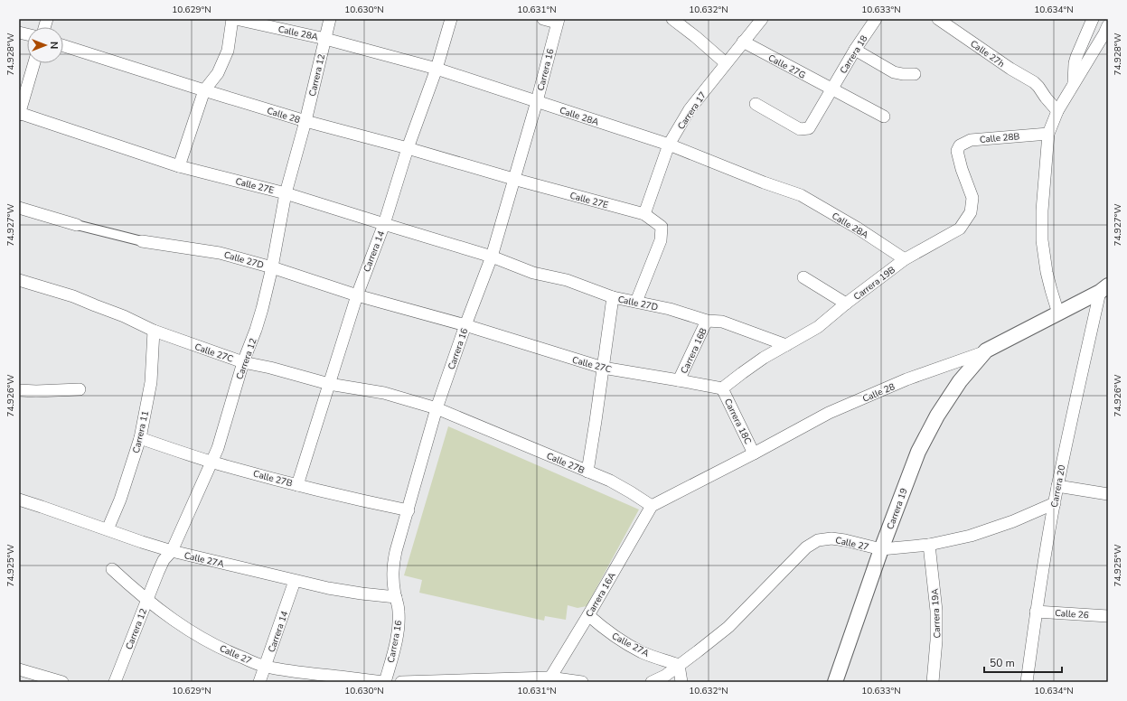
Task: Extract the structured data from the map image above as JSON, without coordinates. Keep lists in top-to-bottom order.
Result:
{
  "streets": {
    "street": [
      "Calle 28A",
      "Calle 27h",
      "Carrera 18",
      "Calle 27G",
      "Carrera 16",
      "Carrera 12",
      "Carrera 17",
      "Calle 28",
      "Calle 28B",
      "Calle 27E",
      "Carrera 14",
      "Calle 27D",
      "Carrera 19B",
      "Carrera 16B",
      "Calle 27C",
      "Carrera 18C",
      "Carrera 11",
      "Calle 27B",
      "Carrera 20",
      "Carrera 19",
      "Calle 27",
      "Calle 27A",
      "Carrera 16A",
      "Carrera 19A",
      "Calle 26"
    ]
  },
  "crossings": [
    ["Calle 28A", "Carrera 16"],
    ["Calle 28A", "Carrera 12"],
    ["Calle 28A", "Carrera 17"],
    ["Calle 28A", "Carrera 14"],
    ["Calle 28A", "Carrera 19B"],
    ["Carrera 18", "Calle 27G"],
    ["Calle 27G", "Carrera 17"],
    ["Carrera 16", "Calle 28"],
    ["Carrera 16", "Calle 27E"],
    ["Carrera 16", "Calle 27D"],
    ["Carrera 16", "Calle 27C"],
    ["Carrera 16", "Calle 27B"],
    ["Carrera 16", "Calle 27"],
    ["Carrera 16", "Calle 27A"],
    ["Carrera 12", "Calle 28"],
    ["Carrera 12", "Calle 27E"],
    ["Carrera 12", "Calle 27D"],
    ["Carrera 12", "Calle 27C"],
    ["Carrera 12", "Calle 27B"],
    ["Carrera 12", "Calle 27"],
    ["Carrera 12", "Calle 27A"],
    ["Carrera 17", "Calle 27E"],
    ["Calle 28", "Calle 27E"],
    ["Calle 28", "Carrera 14"],
    ["Calle 28", "Carrera 18C"],
    ["Calle 28", "Calle 27B"],
    ["Calle 28", "Carrera 20"],
    ["Calle 28", "Carrera 19"],
    ["Calle 28", "Carrera 16A"],
    ["Calle 28B", "Carrera 19B"],
    ["Calle 27E", "Carrera 14"],
    ["Calle 27E", "Calle 27D"],
    ["Carrera 14", "Calle 27D"],
    ["Carrera 14", "Calle 27C"],
    ["Carrera 14", "Calle 27B"],
    ["Carrera 14", "Calle 27"],
    ["Carrera 14", "Calle 27A"],
    ["Calle 27D", "Carrera 19B"],
    ["Calle 27D", "Carrera 16B"],
    ["Calle 27D", "Calle 27C"],
    ["Carrera 19B", "Calle 27C"],
    ["Carrera 19B", "Carrera 18C"],
    ["Carrera 16B", "Calle 27C"],
    ["Calle 27C", "Carrera 18C"],
    ["Calle 27C", "Carrera 11"],
    ["Calle 27C", "Calle 27B"],
    ["Carrera 11", "Calle 27B"],
    ["Carrera 11", "Calle 27A"],
    ["Calle 27B", "Carrera 16A"],
    ["Carrera 20", "Calle 27"],
    ["Carrera 20", "Calle 26"],
    ["Carrera 19", "Calle 27"],
    ["Calle 27", "Calle 27A"],
    ["Calle 27", "Carrera 19A"],
    ["Calle 27A", "Carrera 16A"]
  ],
  "scale_bar": "50 m",
  "north": "right",
  "coordinates": [
    "10.629°N",
    "10.630°N",
    "10.631°N",
    "10.632°N",
    "10.633°N",
    "10.634°N",
    "74.928°W",
    "74.927°W",
    "74.926°W",
    "74.925°W"
  ]
}
